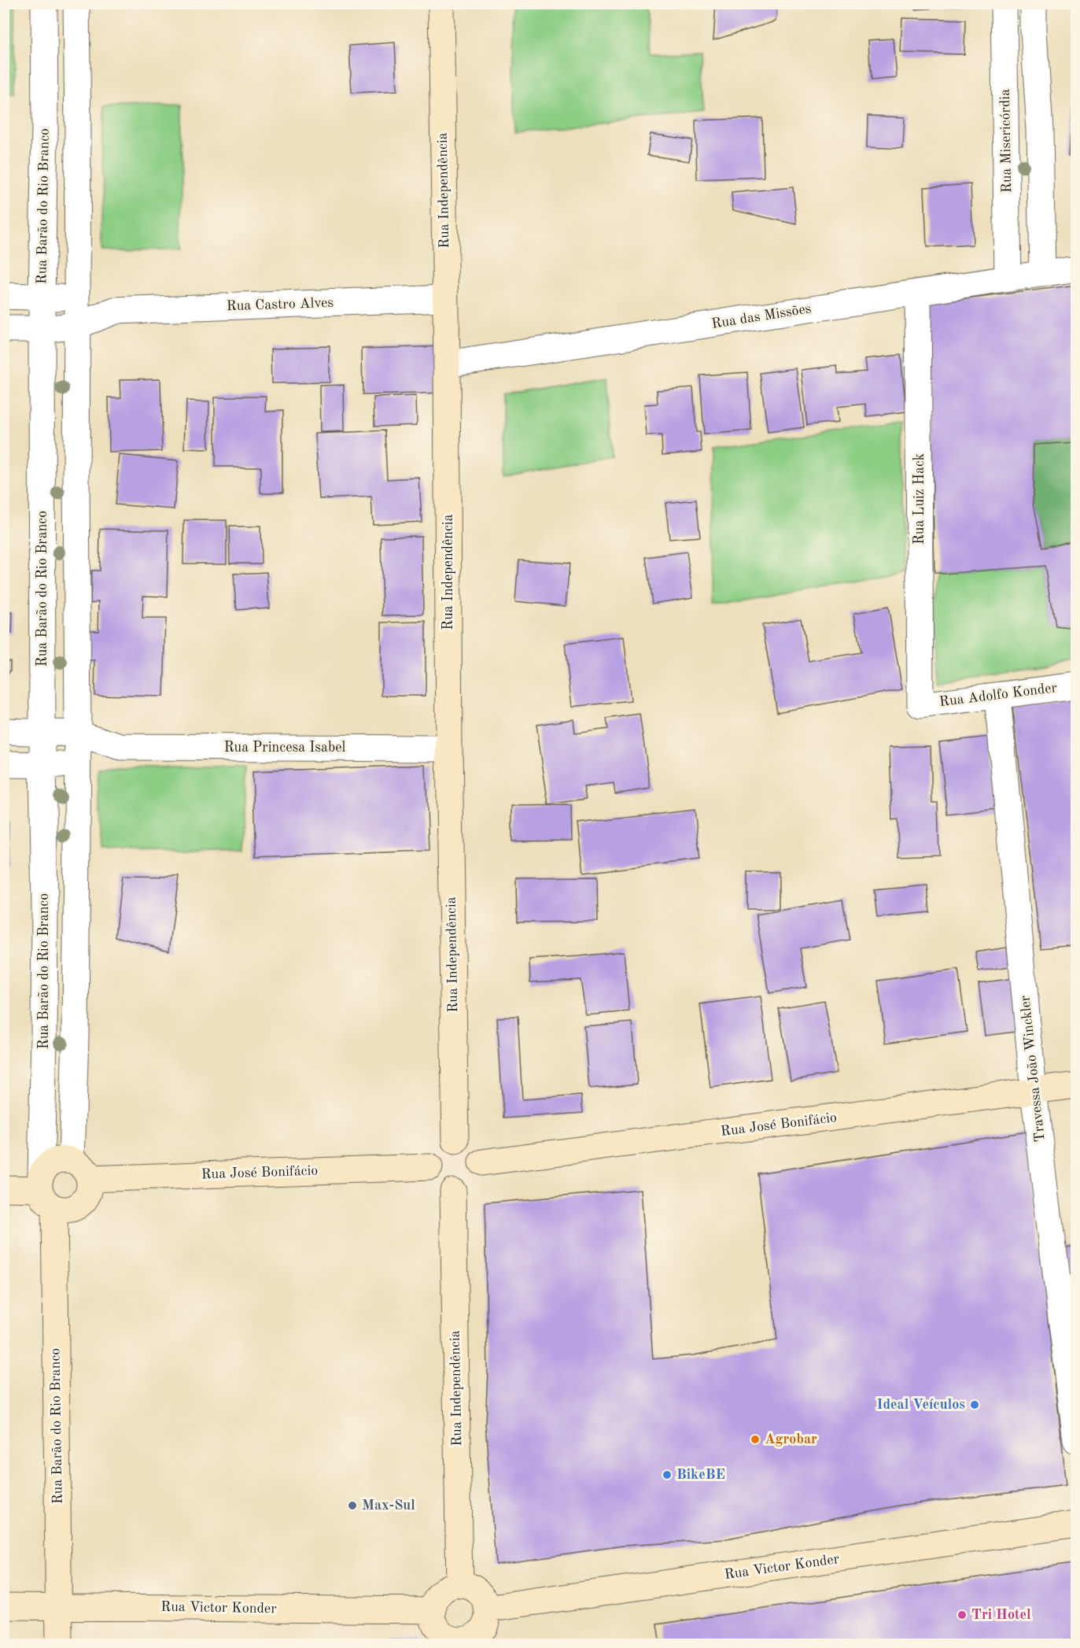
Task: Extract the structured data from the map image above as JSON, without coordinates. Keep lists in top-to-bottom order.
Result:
{
  "streets": {
    "street": [
      "Rua Misericórdia",
      "Rua Independência",
      "Rua Barão do Rio Branco",
      "Rua Castro Alves",
      "Rua das Missões",
      "Rua Luiz Hack",
      "Rua Adolfo Konder",
      "Rua Princesa Isabel",
      "Travessa João Winckler",
      "Rua José Bonifácio",
      "Rua Victor Konder"
    ]
  },
  "crossings": [
    ["Rua Misericórdia", "Rua das Missões"],
    ["Rua Independência", "Rua Castro Alves"],
    ["Rua Independência", "Rua das Missões"],
    ["Rua Independência", "Rua Princesa Isabel"],
    ["Rua Independência", "Rua José Bonifácio"],
    ["Rua Independência", "Rua Victor Konder"],
    ["Rua Barão do Rio Branco", "Rua Castro Alves"],
    ["Rua Barão do Rio Branco", "Rua Princesa Isabel"],
    ["Rua Barão do Rio Branco", "Rua José Bonifácio"],
    ["Rua Barão do Rio Branco", "Rua Victor Konder"],
    ["Rua das Missões", "Rua Luiz Hack"],
    ["Rua Luiz Hack", "Rua Adolfo Konder"],
    ["Rua Adolfo Konder", "Travessa João Winckler"],
    ["Travessa João Winckler", "Rua José Bonifácio"]
  ],
  "places": [
    "Ideal Veículos",
    "Agrobar",
    "BikeBE",
    "Max-Sul",
    "Tri Hotel"
  ]
}
